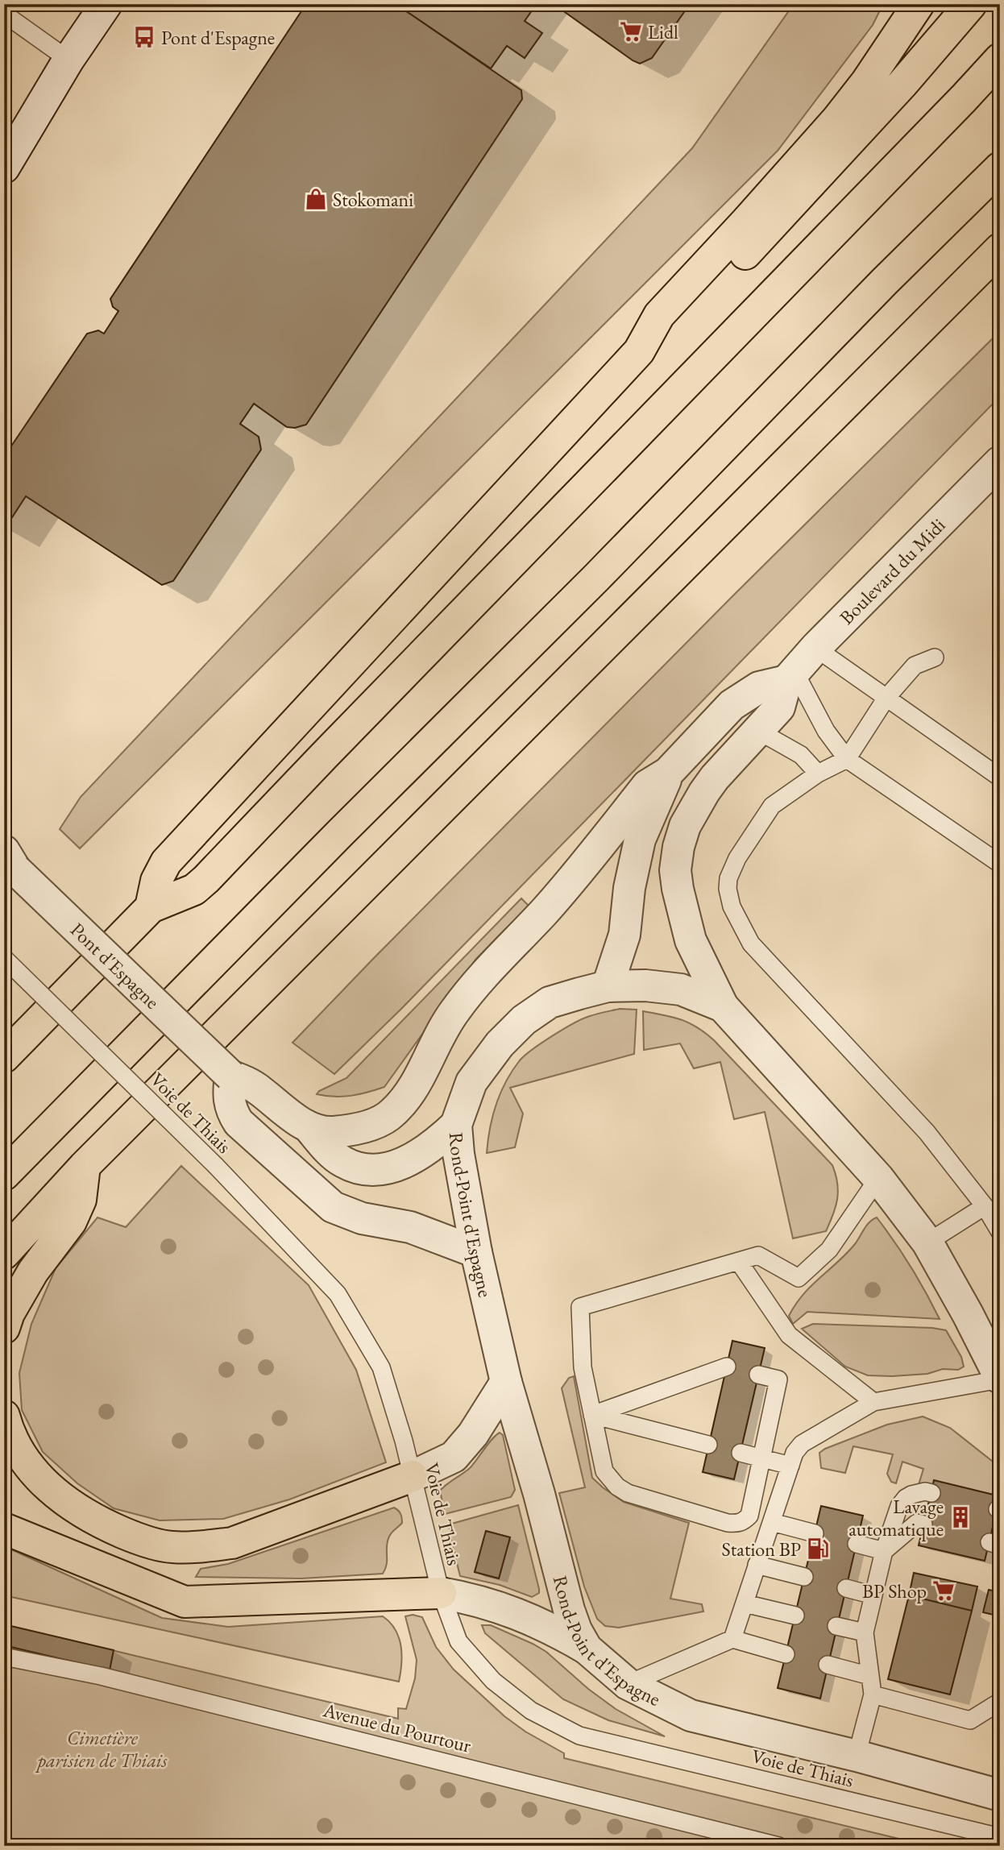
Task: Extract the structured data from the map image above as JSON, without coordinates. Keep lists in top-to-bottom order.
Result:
{
  "streets": {
    "street": ["Boulevard du Midi", "Pont d'Espagne", "Rond-Point d'Espagne"],
    "lane": ["Voie de Thiais", "Avenue du Pourtour"]
  },
  "crossings": [
    ["Pont d'Espagne", "Rond-Point d'Espagne"]
  ],
  "parks": ["Cimetière parisien de Thiais"],
  "places": {
    "supermarket": ["Lidl", "BP Shop"],
    "bus stop": ["Pont d'Espagne"],
    "shop": ["Stokomani"],
    "building": ["Lavage automatique"],
    "fuel station": ["Station BP"]
  }
}
